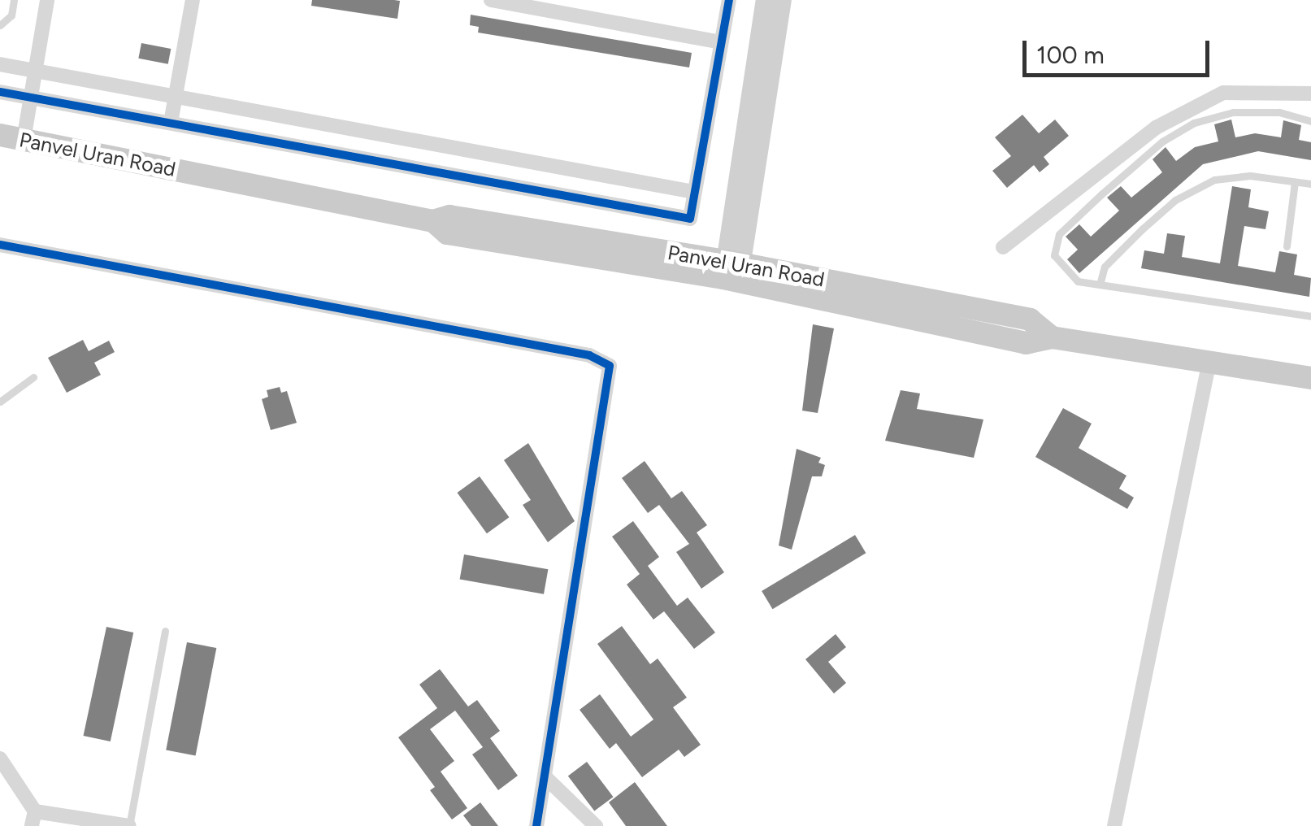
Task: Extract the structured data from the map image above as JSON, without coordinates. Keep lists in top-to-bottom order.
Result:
{
  "streets": {
    "main road": ["Panvel Uran Road"]
  },
  "scale_bar": "100 m"
}
